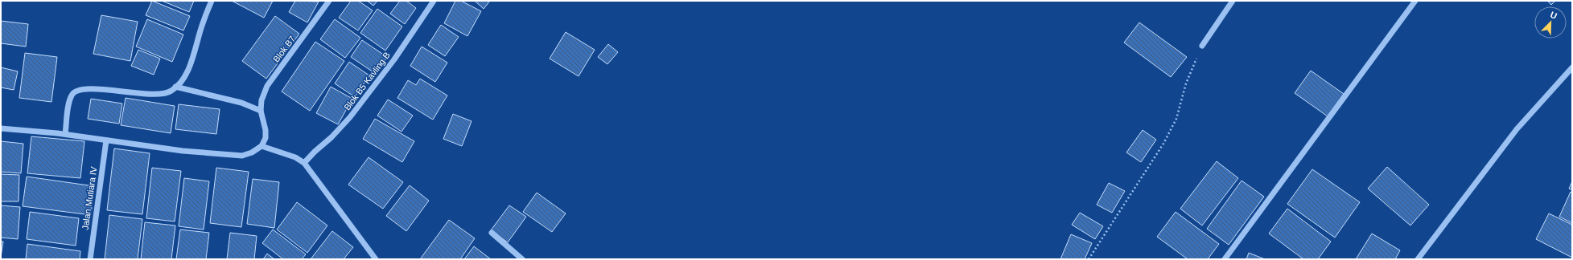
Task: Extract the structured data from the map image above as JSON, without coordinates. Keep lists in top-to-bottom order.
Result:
{
  "streets": {
    "street": ["Blok B7", "Blok B5 Kavling B", "Jalan Mutiara IV"]
  },
  "north": "top right"
}
